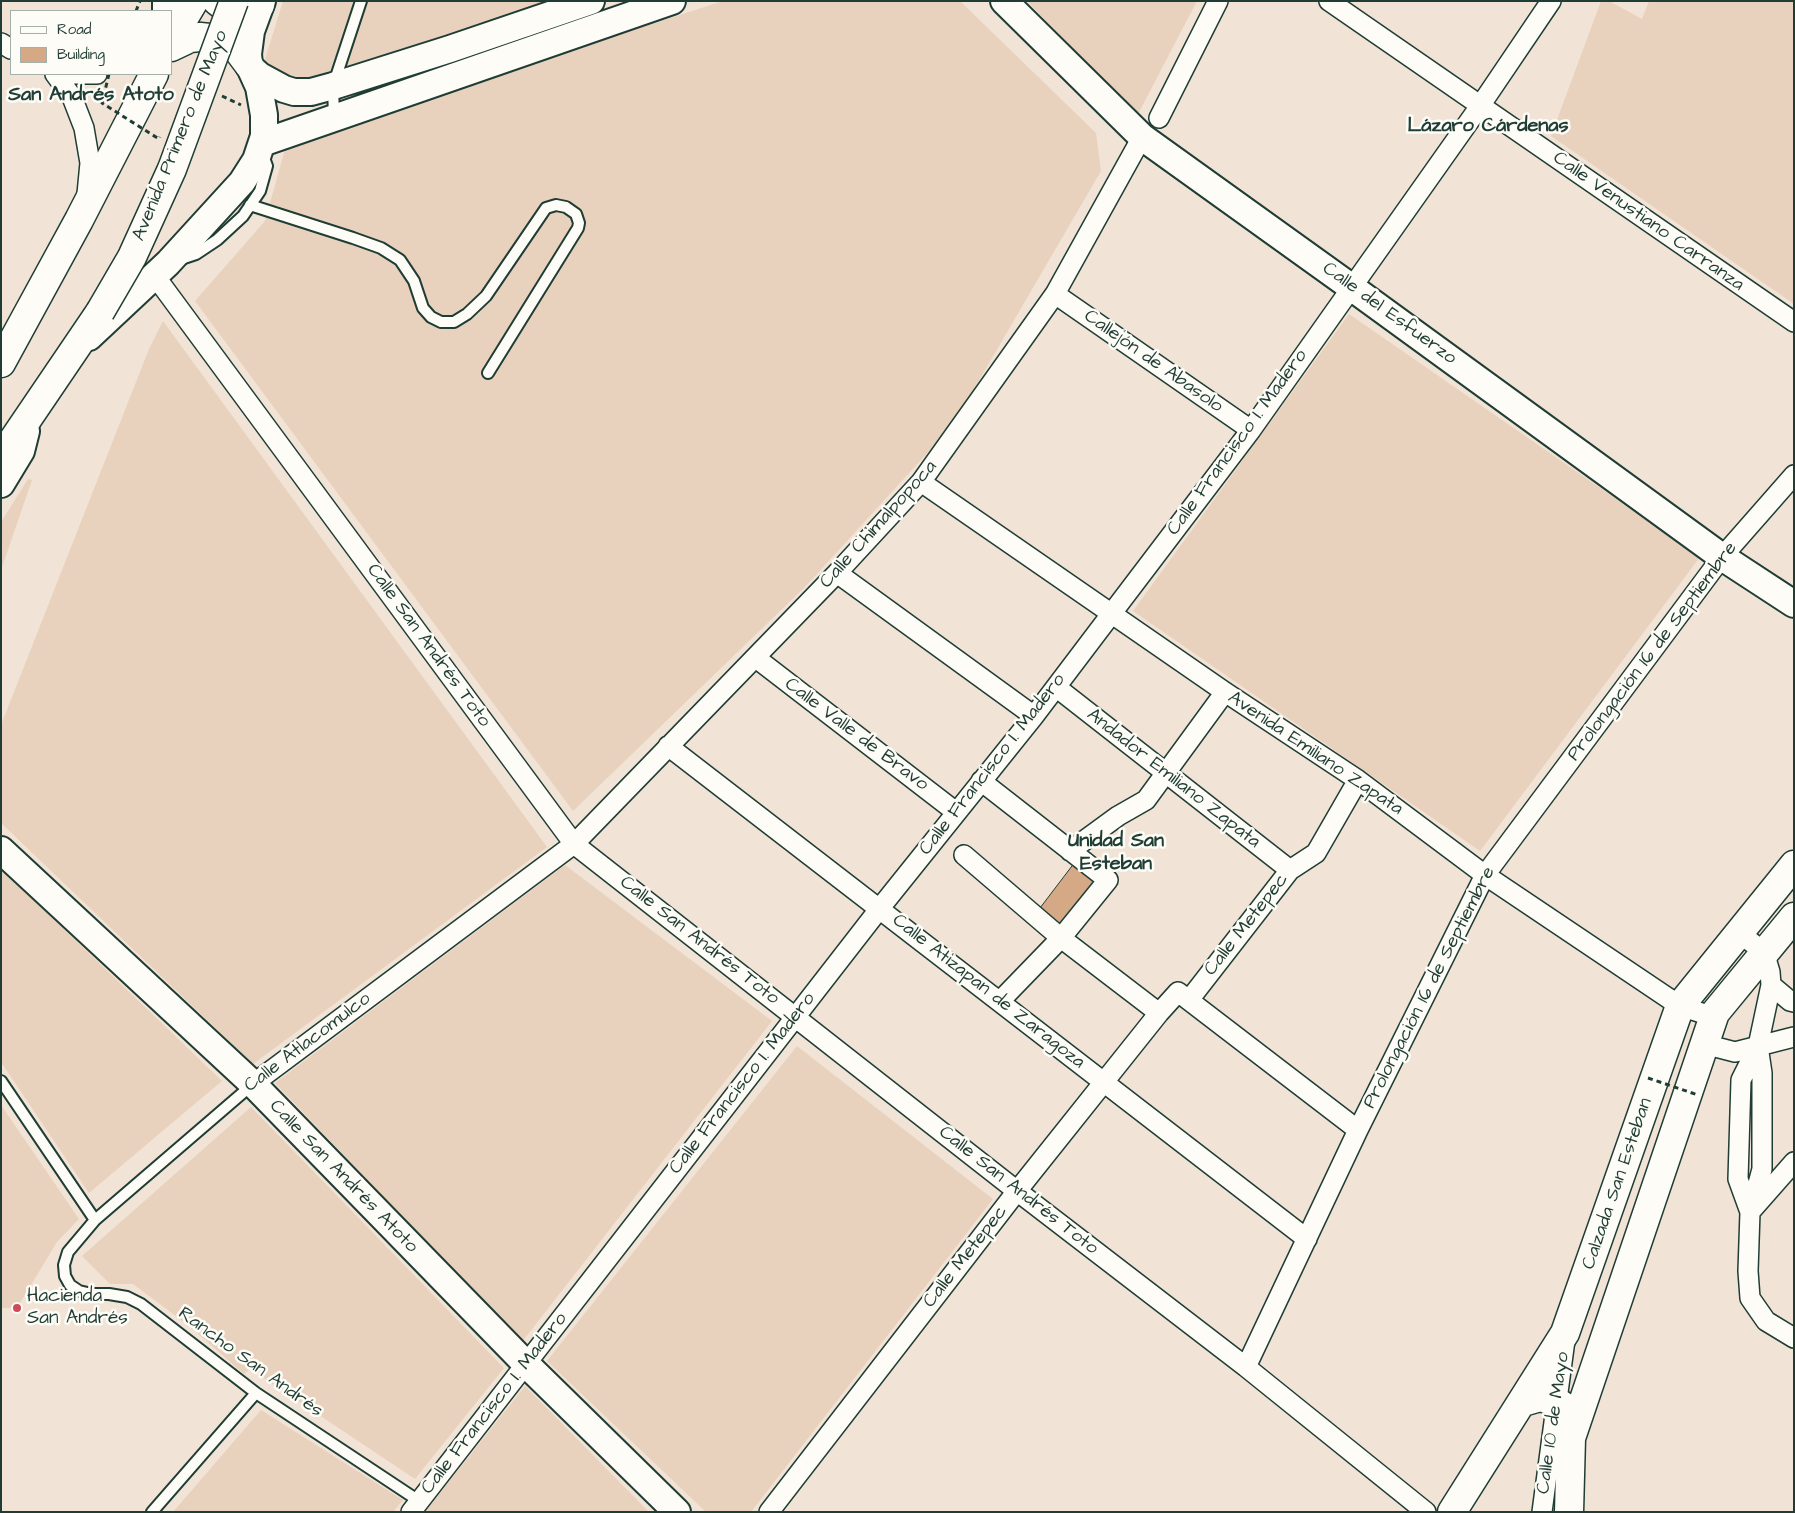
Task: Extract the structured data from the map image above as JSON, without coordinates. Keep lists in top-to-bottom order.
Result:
{
  "streets": {
    "main road": ["Avenida Primero de Mayo", "Calzada San Esteban"],
    "street": [
      "Calle Venustiano Carranza",
      "Calle del Esfuerzo",
      "Callejón de Abasolo",
      "Calle Francisco I. Madero",
      "Calle Chimalpopoca",
      "Calle San Andrés Toto",
      "Prolongación 16 de Septiembre",
      "Calle Valle de Bravo",
      "Avenida Emiliano Zapata",
      "Andador Emiliano Zapata",
      "Calle Metepec",
      "Calle Atizapan de Zaragoza",
      "Calle Atlacomulco",
      "Calle San Andrés Atoto",
      "Calle 10 de Mayo"
    ],
    "lane": ["Rancho San Andrés"]
  },
  "crossings": [
    ["Avenida Primero de Mayo", "Calle San Andrés Toto"],
    ["Calle Venustiano Carranza", "Calle Francisco I. Madero"],
    ["Calle del Esfuerzo", "Calle Francisco I. Madero"],
    ["Calle del Esfuerzo", "Calle Chimalpopoca"],
    ["Calle del Esfuerzo", "Prolongación 16 de Septiembre"],
    ["Callejón de Abasolo", "Calle Francisco I. Madero"],
    ["Callejón de Abasolo", "Calle Chimalpopoca"],
    ["Calle Francisco I. Madero", "Calle San Andrés Toto"],
    ["Calle Francisco I. Madero", "Calle Valle de Bravo"],
    ["Calle Francisco I. Madero", "Avenida Emiliano Zapata"],
    ["Calle Francisco I. Madero", "Andador Emiliano Zapata"],
    ["Calle Francisco I. Madero", "Calle Atizapan de Zaragoza"],
    ["Calle Francisco I. Madero", "Calle San Andrés Atoto"],
    ["Calle Francisco I. Madero", "Rancho San Andrés"],
    ["Calle Chimalpopoca", "Calle San Andrés Toto"],
    ["Calle Chimalpopoca", "Calle Valle de Bravo"],
    ["Calle Chimalpopoca", "Avenida Emiliano Zapata"],
    ["Calle Chimalpopoca", "Calle Atizapan de Zaragoza"],
    ["Calle Chimalpopoca", "Calle Atlacomulco"],
    ["Calle San Andrés Toto", "Prolongación 16 de Septiembre"],
    ["Calle San Andrés Toto", "Calle Metepec"],
    ["Calle San Andrés Toto", "Calle Atlacomulco"],
    ["Prolongación 16 de Septiembre", "Avenida Emiliano Zapata"],
    ["Prolongación 16 de Septiembre", "Calle Atizapan de Zaragoza"],
    ["Avenida Emiliano Zapata", "Calle Metepec"],
    ["Avenida Emiliano Zapata", "Calzada San Esteban"],
    ["Andador Emiliano Zapata", "Calle Metepec"],
    ["Calle Metepec", "Calle Atizapan de Zaragoza"],
    ["Calle Atlacomulco", "Calle San Andrés Atoto"],
    ["Calle Atlacomulco", "Rancho San Andrés"],
    ["Calzada San Esteban", "Calle 10 de Mayo"]
  ],
  "districts": ["San Andrés Atoto", "Lázaro Cárdenas", "Unidad San Esteban"],
  "places": ["Hacienda San Andrés"],
  "legend": ["Road", "Building"]
}
